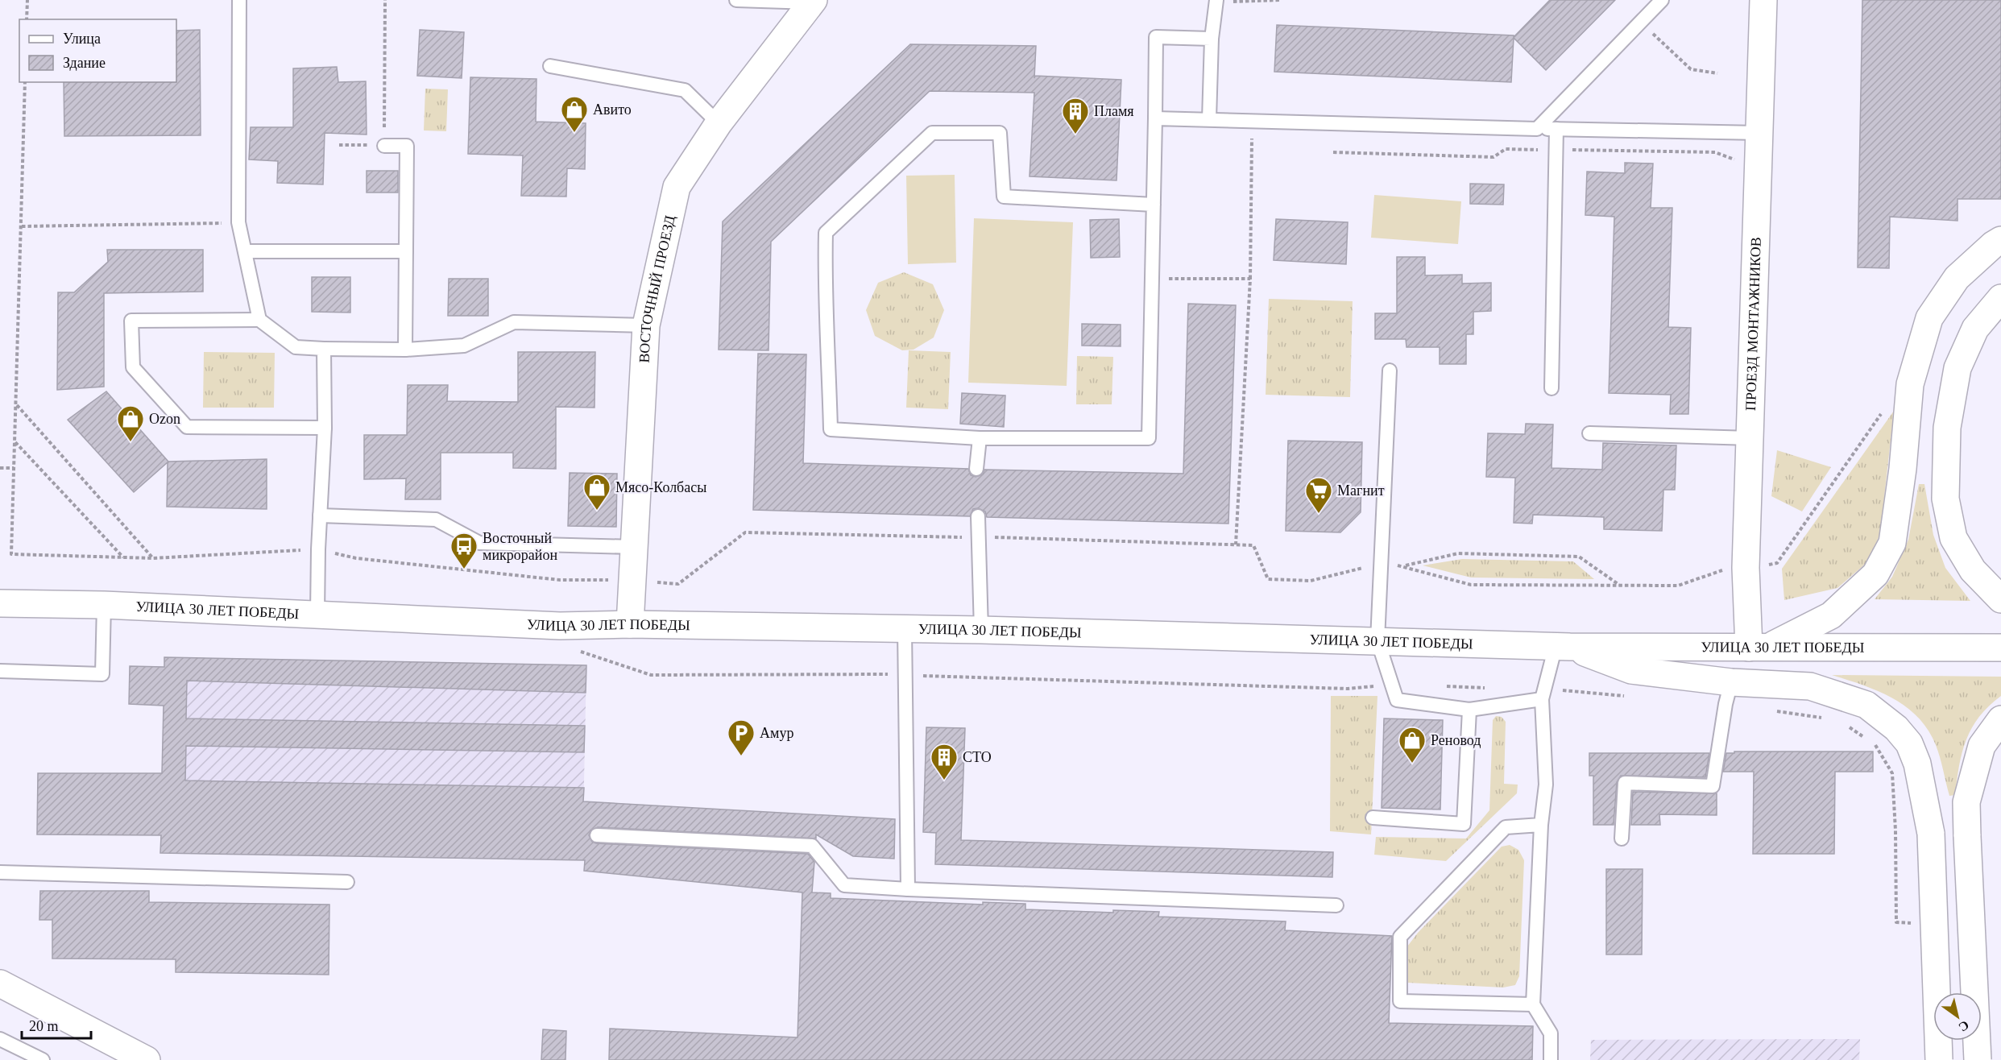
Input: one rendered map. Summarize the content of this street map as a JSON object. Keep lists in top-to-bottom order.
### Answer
{
  "streets": {
    "street": ["ВОСТОЧНЫЙ ПРОЕЗД", "ПРОЕЗД МОНТАЖНИКОВ", "УЛИЦА 30 ЛЕТ ПОБЕДЫ"]
  },
  "crossings": [
    ["ВОСТОЧНЫЙ ПРОЕЗД", "УЛИЦА 30 ЛЕТ ПОБЕДЫ"],
    ["ПРОЕЗД МОНТАЖНИКОВ", "УЛИЦА 30 ЛЕТ ПОБЕДЫ"]
  ],
  "places": {
    "shop": [
      "Авито",
      "Ozon",
      "Мясо-Колбасы",
      "Реновод"
    ],
    "building": ["Пламя", "СТО"],
    "supermarket": ["Магнит"],
    "bus stop": ["Восточный микрорайон"],
    "parking": ["Амур"]
  },
  "legend": ["Улица", "Здание"],
  "scale_bar": "20 m",
  "north": "bottom right"
}
